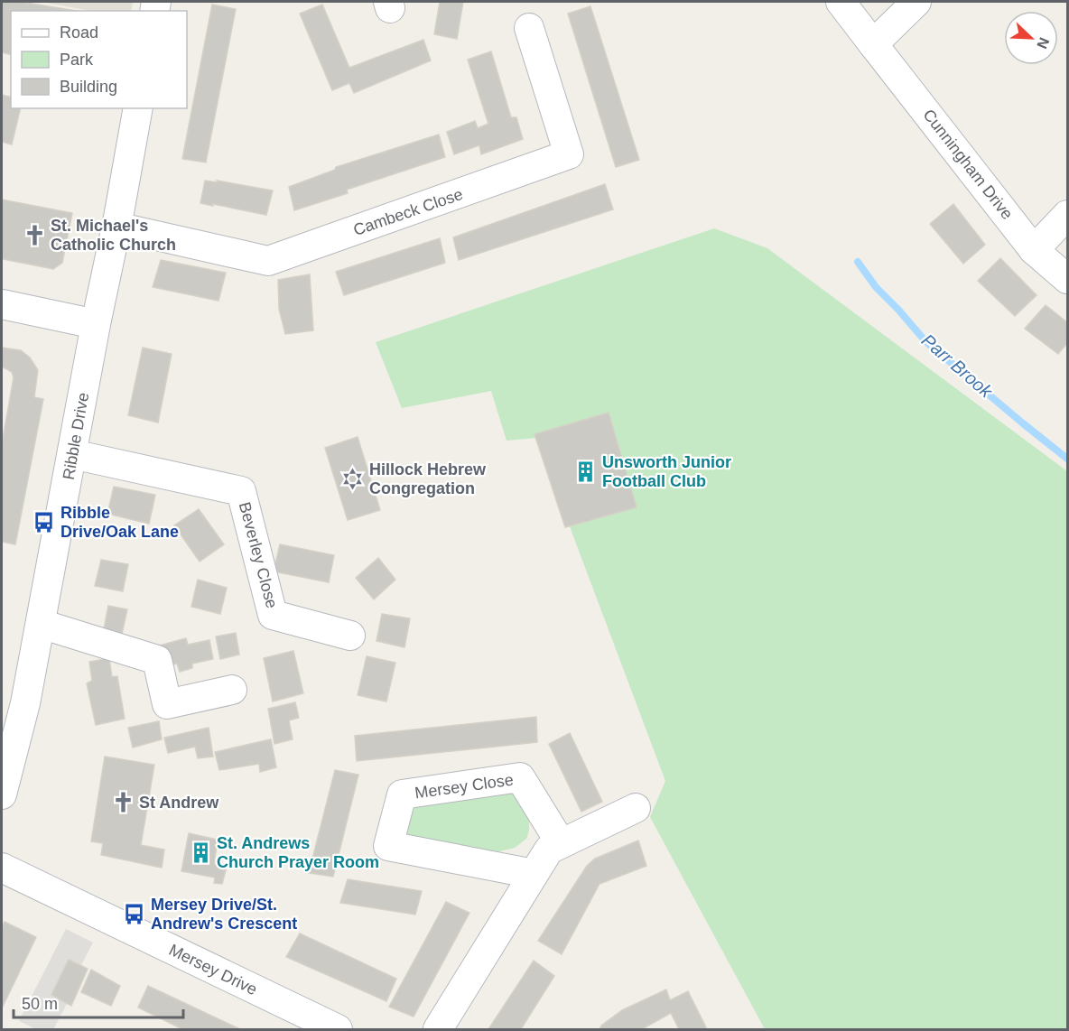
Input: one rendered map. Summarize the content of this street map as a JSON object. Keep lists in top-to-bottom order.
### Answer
{
  "streets": {
    "street": [
      "Cunningham Drive",
      "Cambeck Close",
      "Ribble Drive",
      "Beverley Close",
      "Mersey Close",
      "Mersey Drive"
    ]
  },
  "crossings": [
    ["Cambeck Close", "Ribble Drive"],
    ["Ribble Drive", "Beverley Close"]
  ],
  "water": ["Parr Brook"],
  "places": {
    "church": ["St. Michael's Catholic Church", "St Andrew"],
    "building": ["Unsworth Junior Football Club", "St. Andrews Church Prayer Room"],
    "synagogue": ["Hillock Hebrew Congregation"],
    "bus stop": ["Ribble Drive/Oak Lane", "Mersey Drive/St. Andrew's Crescent"]
  },
  "legend": ["Road", "Park", "Building"],
  "scale_bar": "50 m",
  "north": "bottom right"
}
